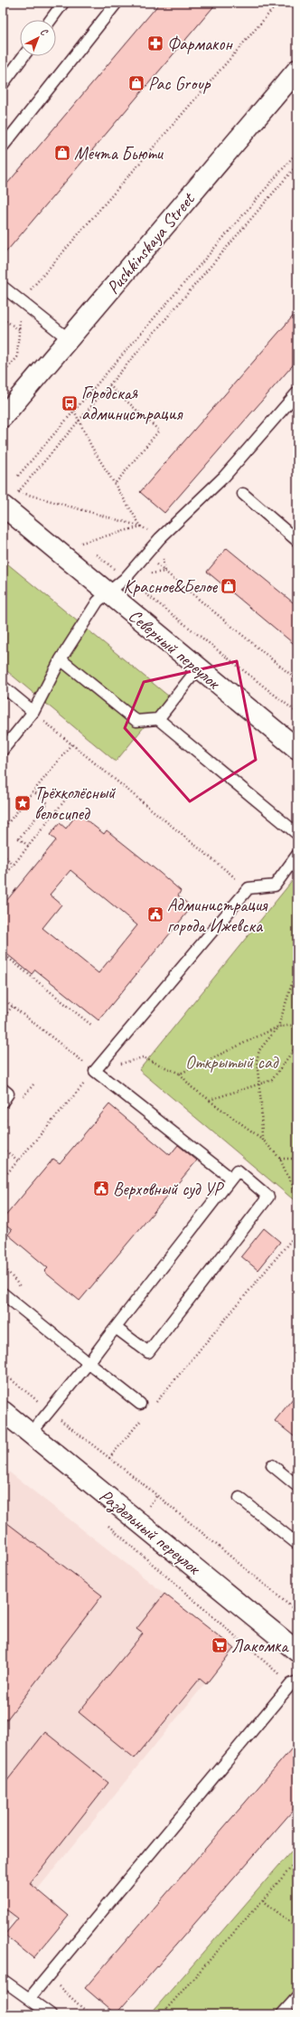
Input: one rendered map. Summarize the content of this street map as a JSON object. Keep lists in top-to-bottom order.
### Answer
{
  "streets": {
    "street": ["Pushkinskaya Street", "Северный переулок", "Раздельный переулок"]
  },
  "parks": ["Открытый сад"],
  "places": {
    "pharmacy": ["Фармакон"],
    "shop": ["Pac Group", "Мечта Бьюти", "Красное&Белое"],
    "bus stop": ["Городская администрация"],
    "place": ["Трёхколёсный велосипед"],
    "public building": ["Администрация города Ижевска", "Верховный суд УР"],
    "supermarket": ["Лакомка"]
  },
  "north": "top right"
}
